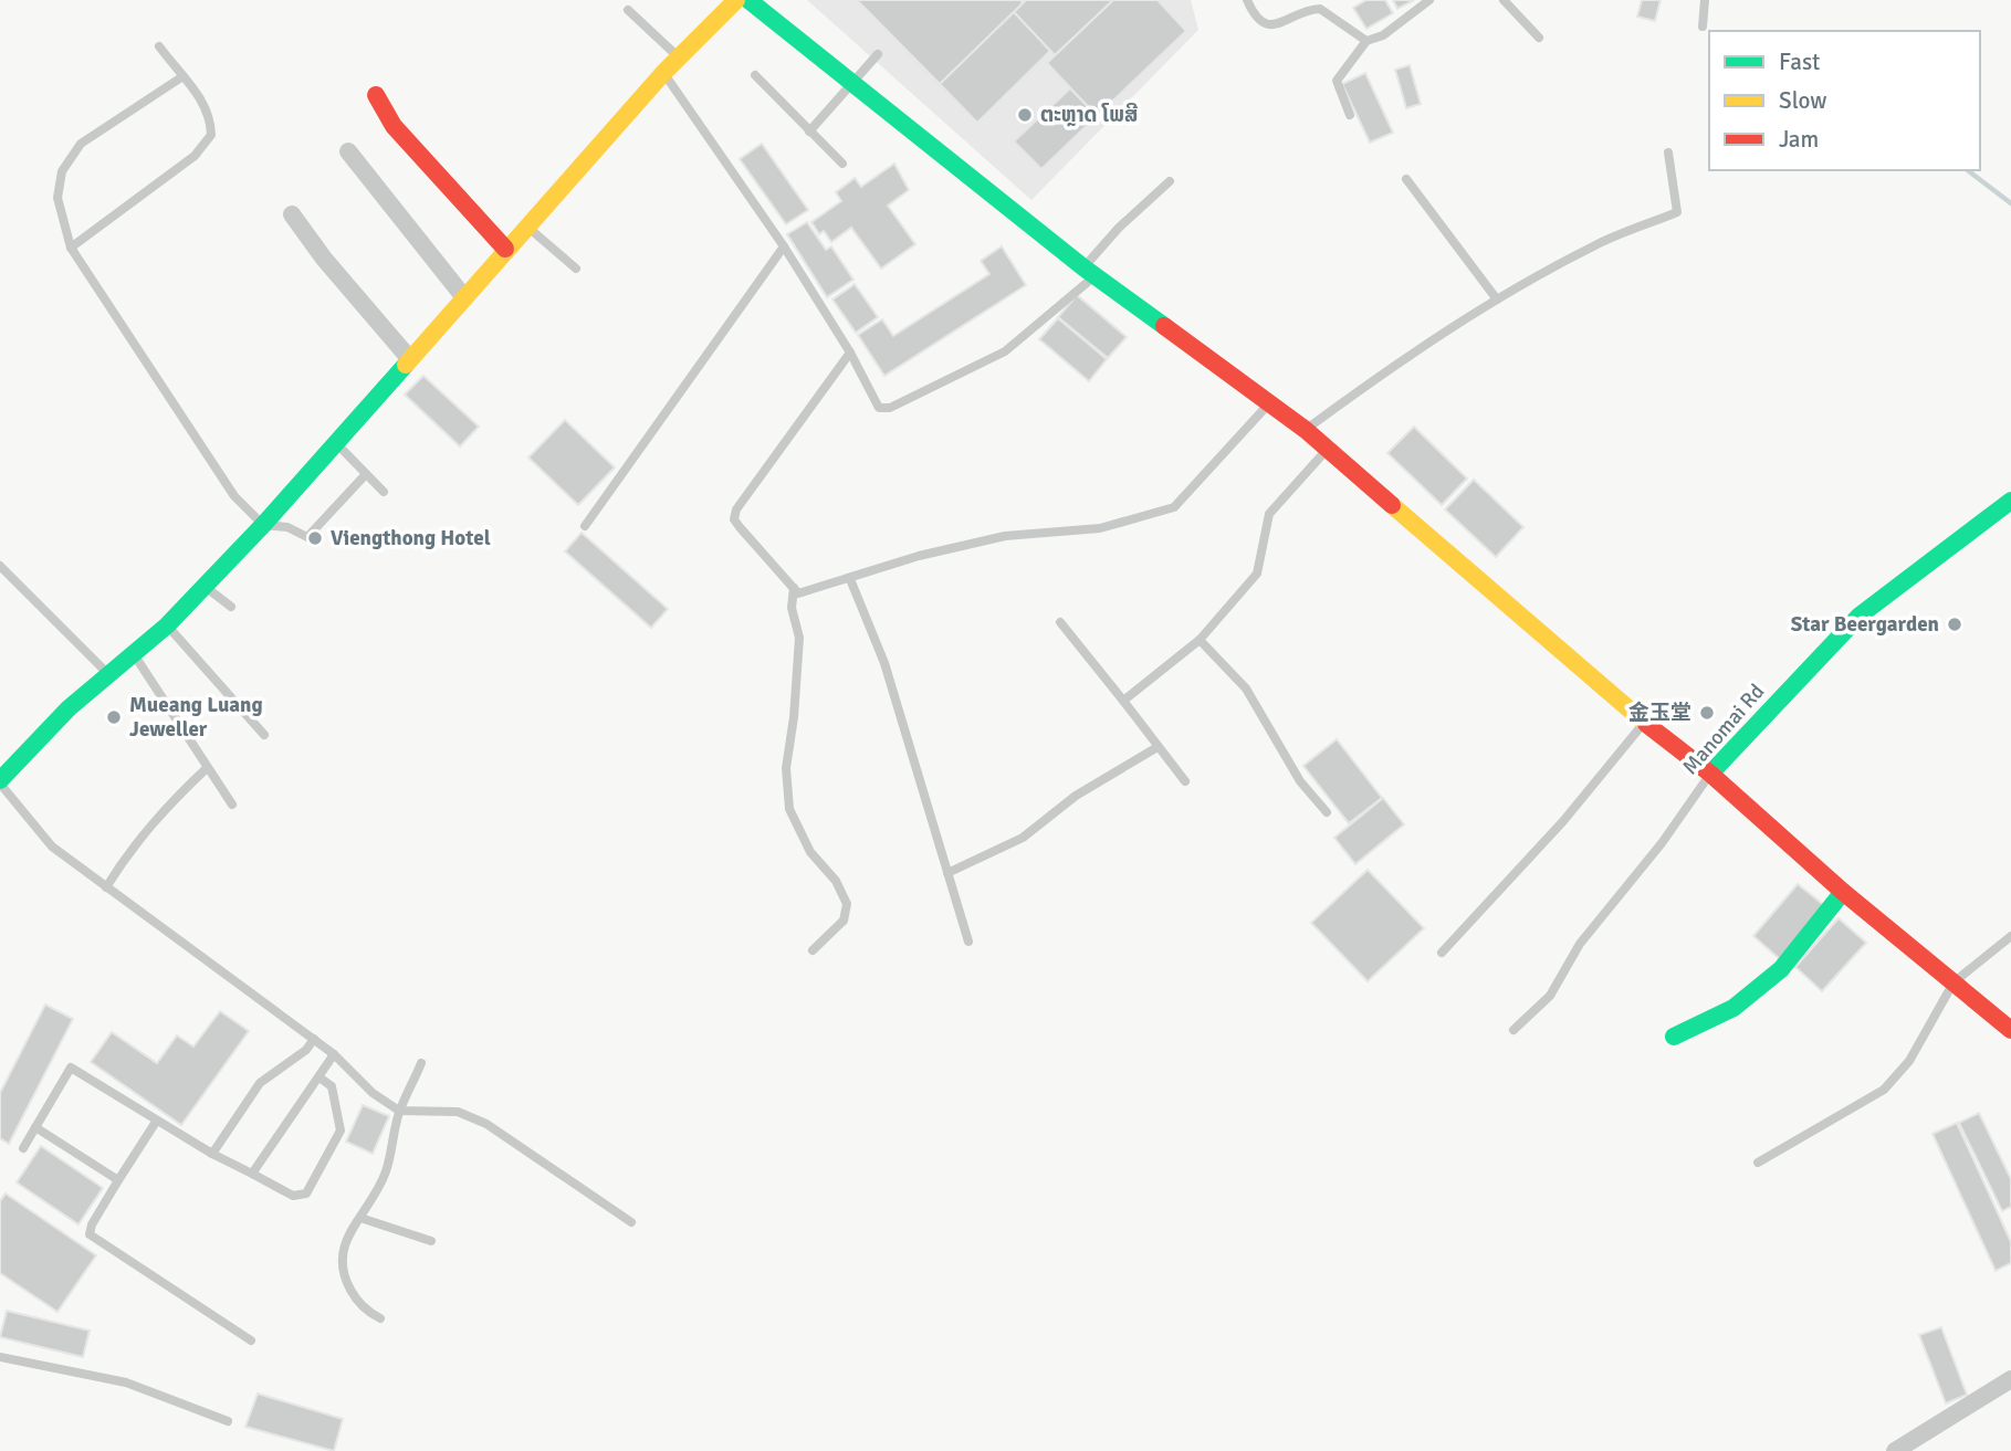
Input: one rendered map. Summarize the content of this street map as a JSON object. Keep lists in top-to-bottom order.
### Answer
{
  "streets": {
    "street": ["Manomai Rd"]
  },
  "places": [
    "ຕະຫຼາດ ໂພສີ",
    "Viengthong Hotel",
    "Star Beergarden",
    "金玉堂",
    "Mueang Luang Jeweller"
  ],
  "legend": ["Fast", "Slow", "Jam"]
}
